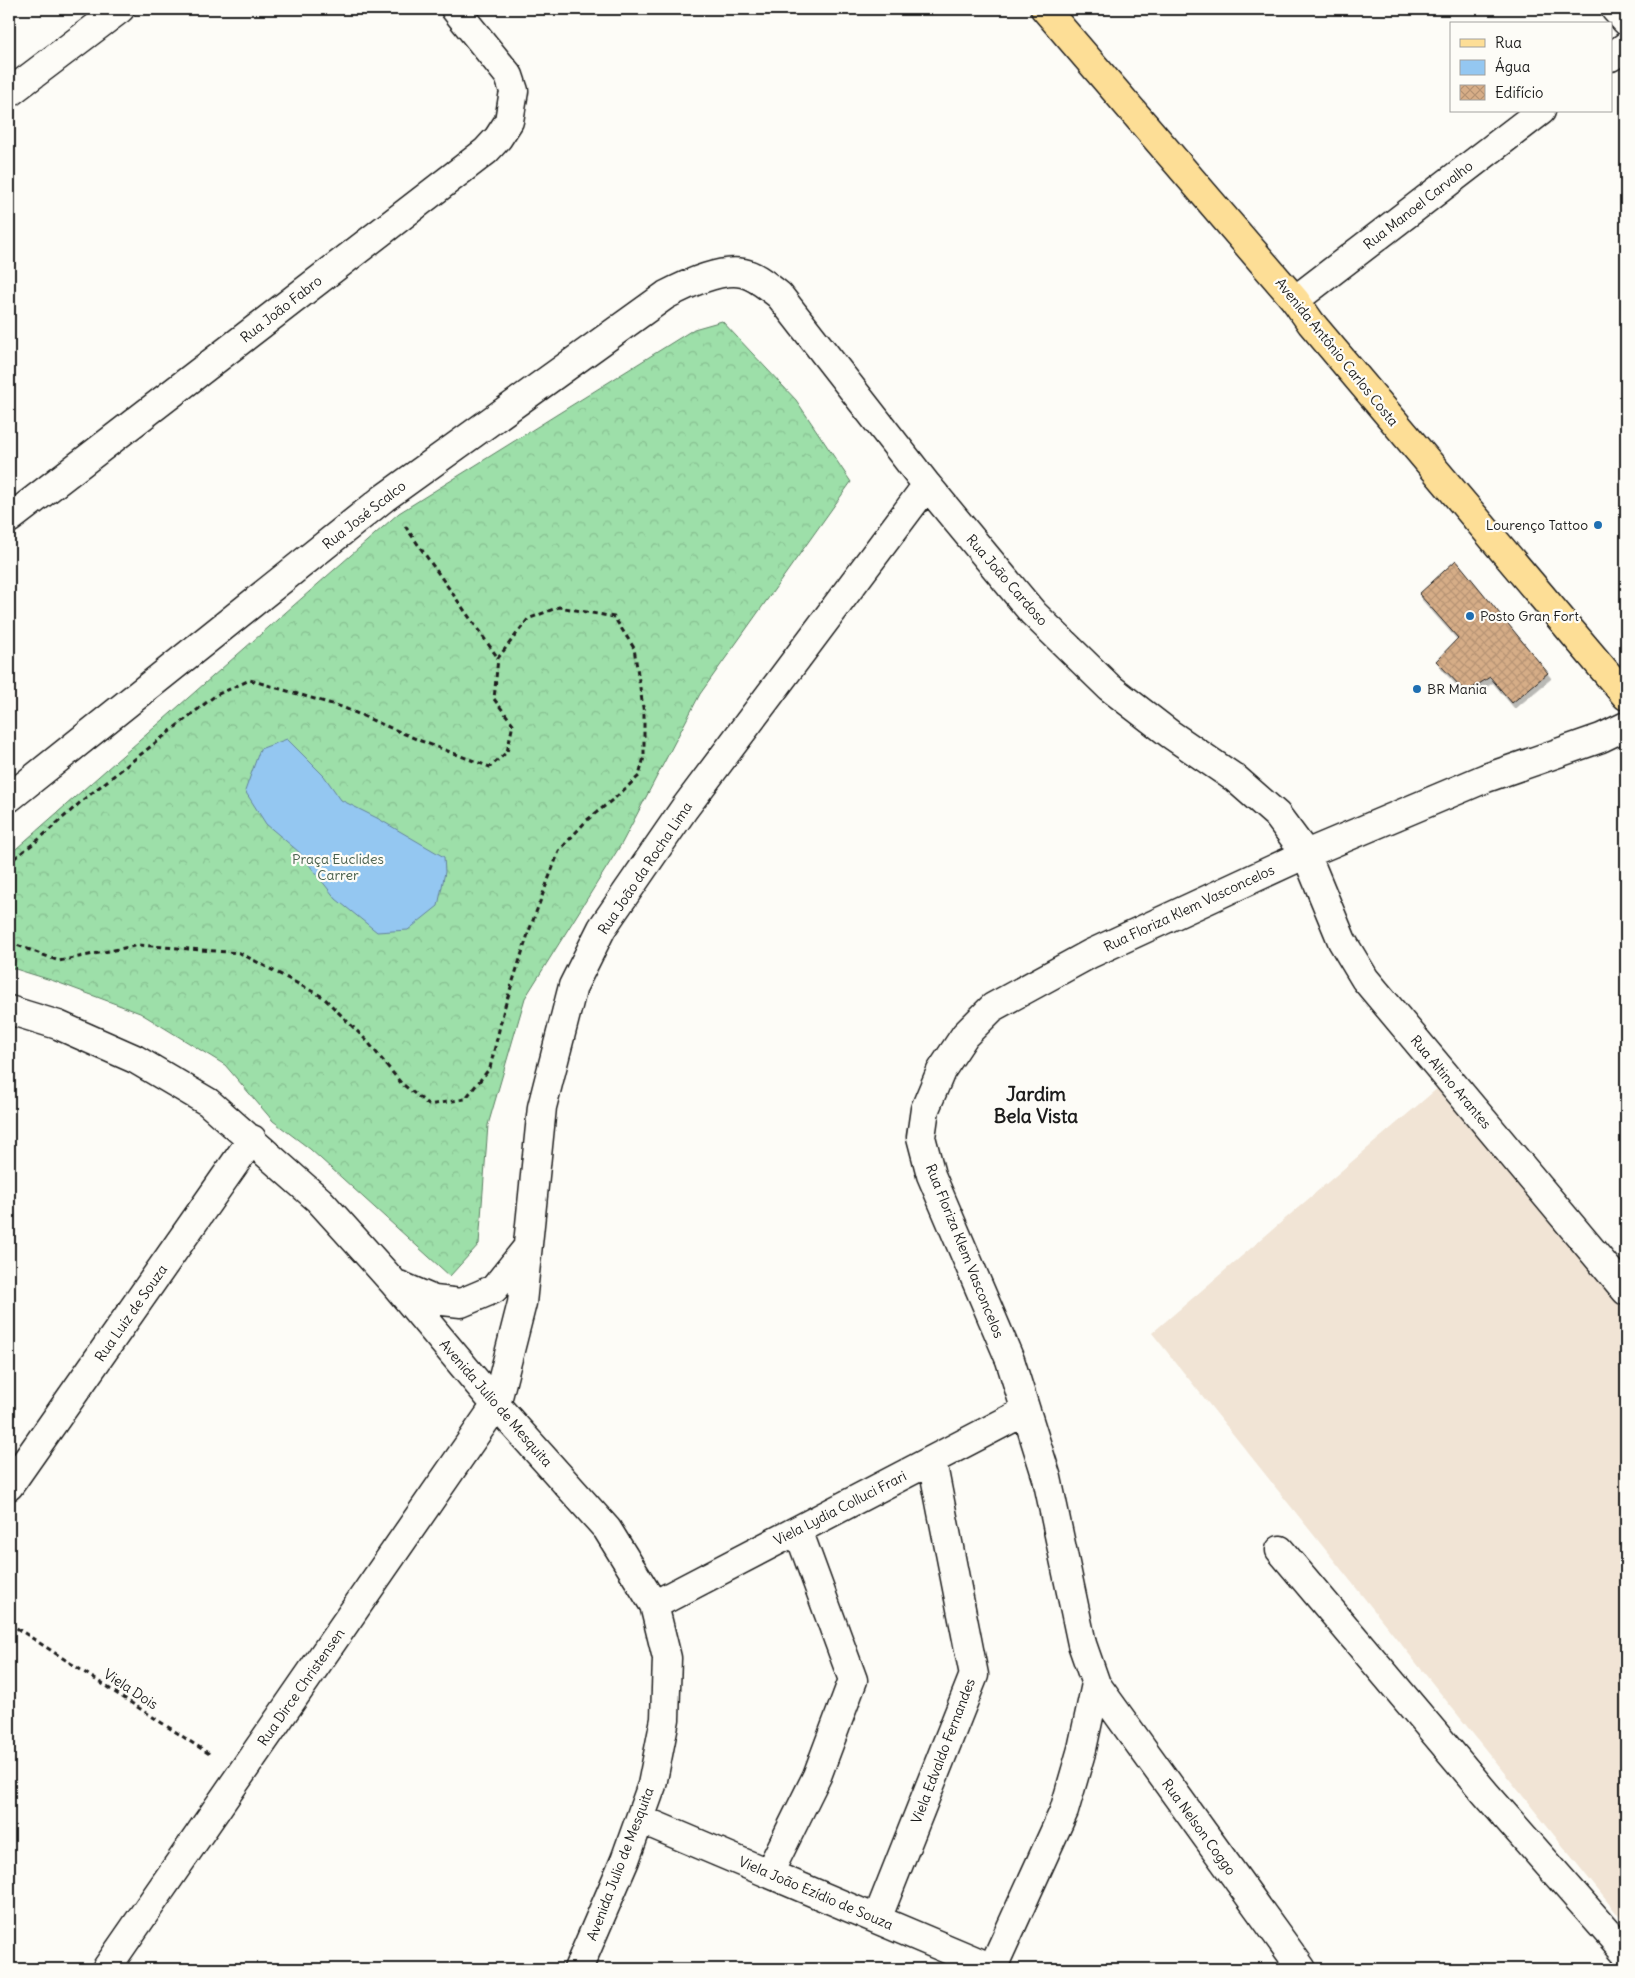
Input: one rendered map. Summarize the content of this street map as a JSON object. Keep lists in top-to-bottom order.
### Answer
{
  "streets": {
    "main road": ["Avenida Antônio Carlos Costa"],
    "street": [
      "Rua Manoel Carvalho",
      "Rua João Fabro",
      "Rua José Scalco",
      "Rua João Cardoso",
      "Rua João da Rocha Lima",
      "Rua Floriza Klem Vasconcelos",
      "Rua Altino Arantes",
      "Rua Luiz de Souza",
      "Avenida Julio de Mesquita",
      "Viela Lydia Colluci Frari",
      "Rua Dirce Christensen",
      "Viela Edvaldo Fernandes",
      "Rua Nelson Coggo",
      "Viela João Ezídio de Souza"
    ],
    "path": ["Viela Dois"]
  },
  "crossings": [
    ["Rua Manoel Carvalho", "Avenida Antônio Carlos Costa"],
    ["Rua José Scalco", "Rua João Cardoso"],
    ["Rua João Cardoso", "Rua João da Rocha Lima"],
    ["Rua João Cardoso", "Rua Floriza Klem Vasconcelos"],
    ["Rua João Cardoso", "Rua Altino Arantes"],
    ["Rua João da Rocha Lima", "Avenida Julio de Mesquita"],
    ["Rua João da Rocha Lima", "Rua Dirce Christensen"],
    ["Rua Floriza Klem Vasconcelos", "Rua Altino Arantes"],
    ["Rua Floriza Klem Vasconcelos", "Viela Lydia Colluci Frari"],
    ["Rua Floriza Klem Vasconcelos", "Rua Nelson Coggo"],
    ["Rua Luiz de Souza", "Avenida Julio de Mesquita"],
    ["Avenida Julio de Mesquita", "Viela Lydia Colluci Frari"],
    ["Avenida Julio de Mesquita", "Rua Dirce Christensen"],
    ["Avenida Julio de Mesquita", "Viela João Ezídio de Souza"],
    ["Viela Lydia Colluci Frari", "Viela Edvaldo Fernandes"],
    ["Rua Dirce Christensen", "Viela Dois"],
    ["Viela Edvaldo Fernandes", "Viela João Ezídio de Souza"]
  ],
  "districts": ["Jardim Bela Vista"],
  "parks": ["Praça Euclides Carrer"],
  "places": ["Lourenço Tattoo", "Posto Gran Fort", "BR Mania"],
  "legend": ["Rua", "Água", "Edifício"]
}
